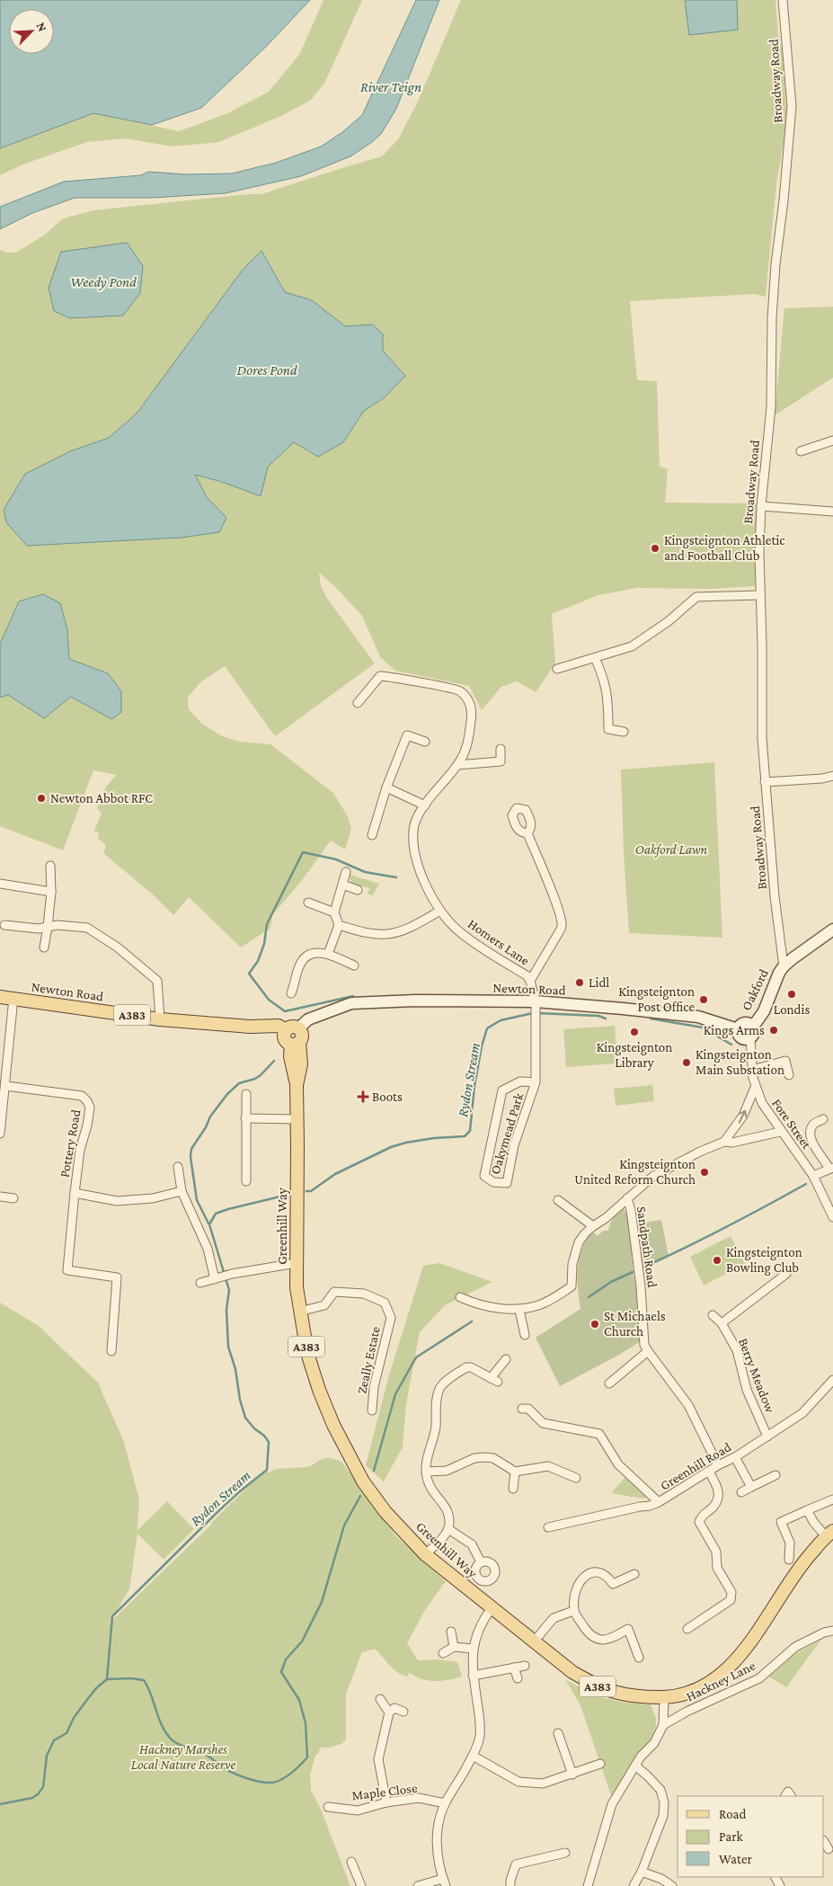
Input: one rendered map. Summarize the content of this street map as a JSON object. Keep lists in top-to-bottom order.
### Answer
{
  "streets": {
    "main road": [
      "Newton Road",
      "Oakford",
      "A383",
      "Greenhill Way"
    ],
    "street": [
      "Broadway Road",
      "Homers Lane",
      "Fore Street",
      "Oakymead Park",
      "Pottery Road",
      "Sandpath Road",
      "Zeally Estate",
      "Berry Meadow",
      "Greenhill Road",
      "Hackney Lane",
      "Maple Close"
    ]
  },
  "crossings": [
    ["Broadway Road", "Oakford"],
    ["Homers Lane", "Newton Road"],
    ["Homers Lane", "Oakymead Park"],
    ["Newton Road", "Oakford"],
    ["Newton Road", "Fore Street"],
    ["Newton Road", "Oakymead Park"],
    ["Newton Road", "Greenhill Way"],
    ["Oakford", "Fore Street"],
    ["Greenhill Way", "Zeally Estate"],
    ["Sandpath Road", "Greenhill Road"],
    ["Berry Meadow", "Greenhill Road"]
  ],
  "water": [
    "River Teign",
    "Weedy Pond",
    "Dores Pond",
    "Rydon Stream"
  ],
  "parks": ["Oakford Lawn", "Hackney Marshes Local Nature Reserve"],
  "places": {
    "other": [
      "Kingsteignton Athletic and Football Club",
      "Newton Abbot RFC",
      "Lidl",
      "Londis",
      "Kingsteignton Post Office",
      "Kings Arms",
      "Kingsteignton Library",
      "Kingsteignton Main Substation",
      "Kingsteignton United Reform Church",
      "Kingsteignton Bowling Club",
      "St Michaels Church"
    ],
    "health": ["Boots"]
  },
  "legend": ["Road", "Park", "Water"],
  "north": "top right"
}
